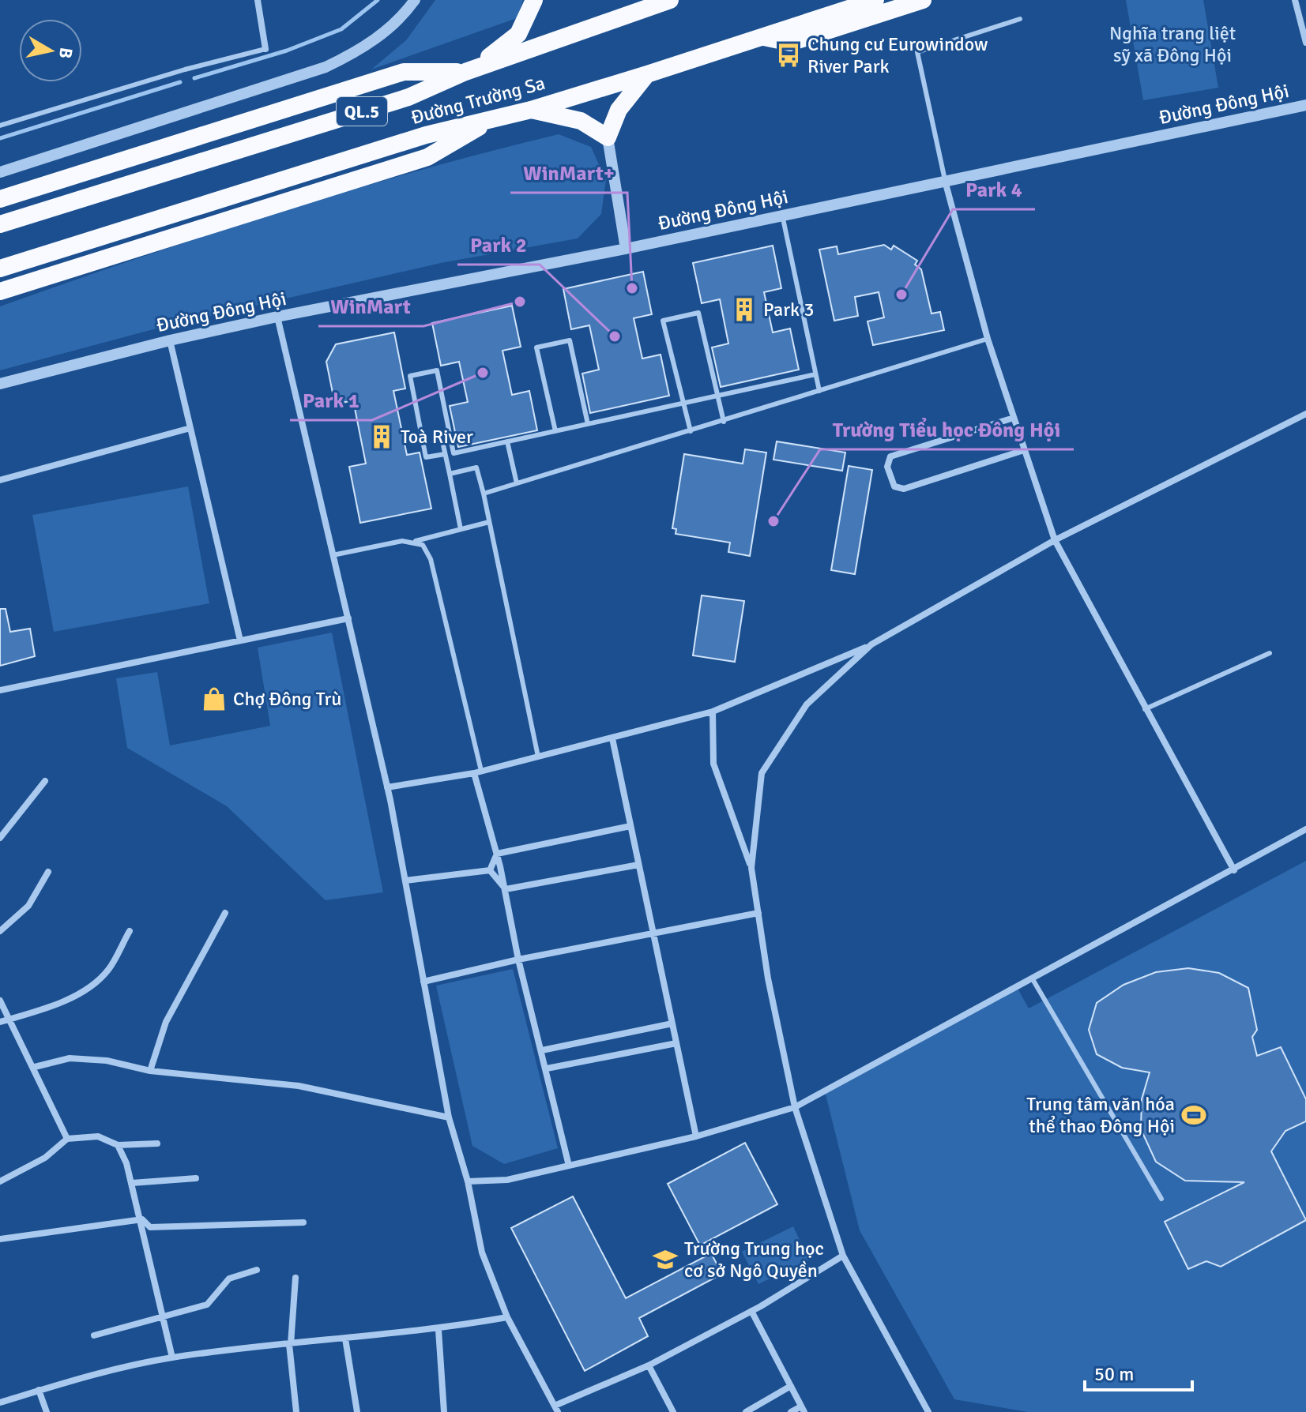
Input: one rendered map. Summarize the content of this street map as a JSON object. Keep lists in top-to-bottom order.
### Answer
{
  "streets": {
    "highway": ["Đường Trường Sa", "QL.5"],
    "street": ["Đường Đông Hội"]
  },
  "parks": ["Nghĩa trang liệt sỹ xã Đông Hội"],
  "places": {
    "bus stop": ["Chung cư Eurowindow River Park"],
    "other": [
      "WinMart+",
      "Park 4",
      "WinMart",
      "Park 2",
      "Park 1",
      "Trường Tiểu học Đông Hội"
    ],
    "building": ["Park 3", "Toà River"],
    "shop": ["Chợ Đông Trù"],
    "sports": ["Trung tâm văn hóa thể thao Đông Hội"],
    "school or university": ["Trường Trung học cơ sở Ngô Quyền"]
  },
  "scale_bar": "50 m",
  "north": "right"
}
